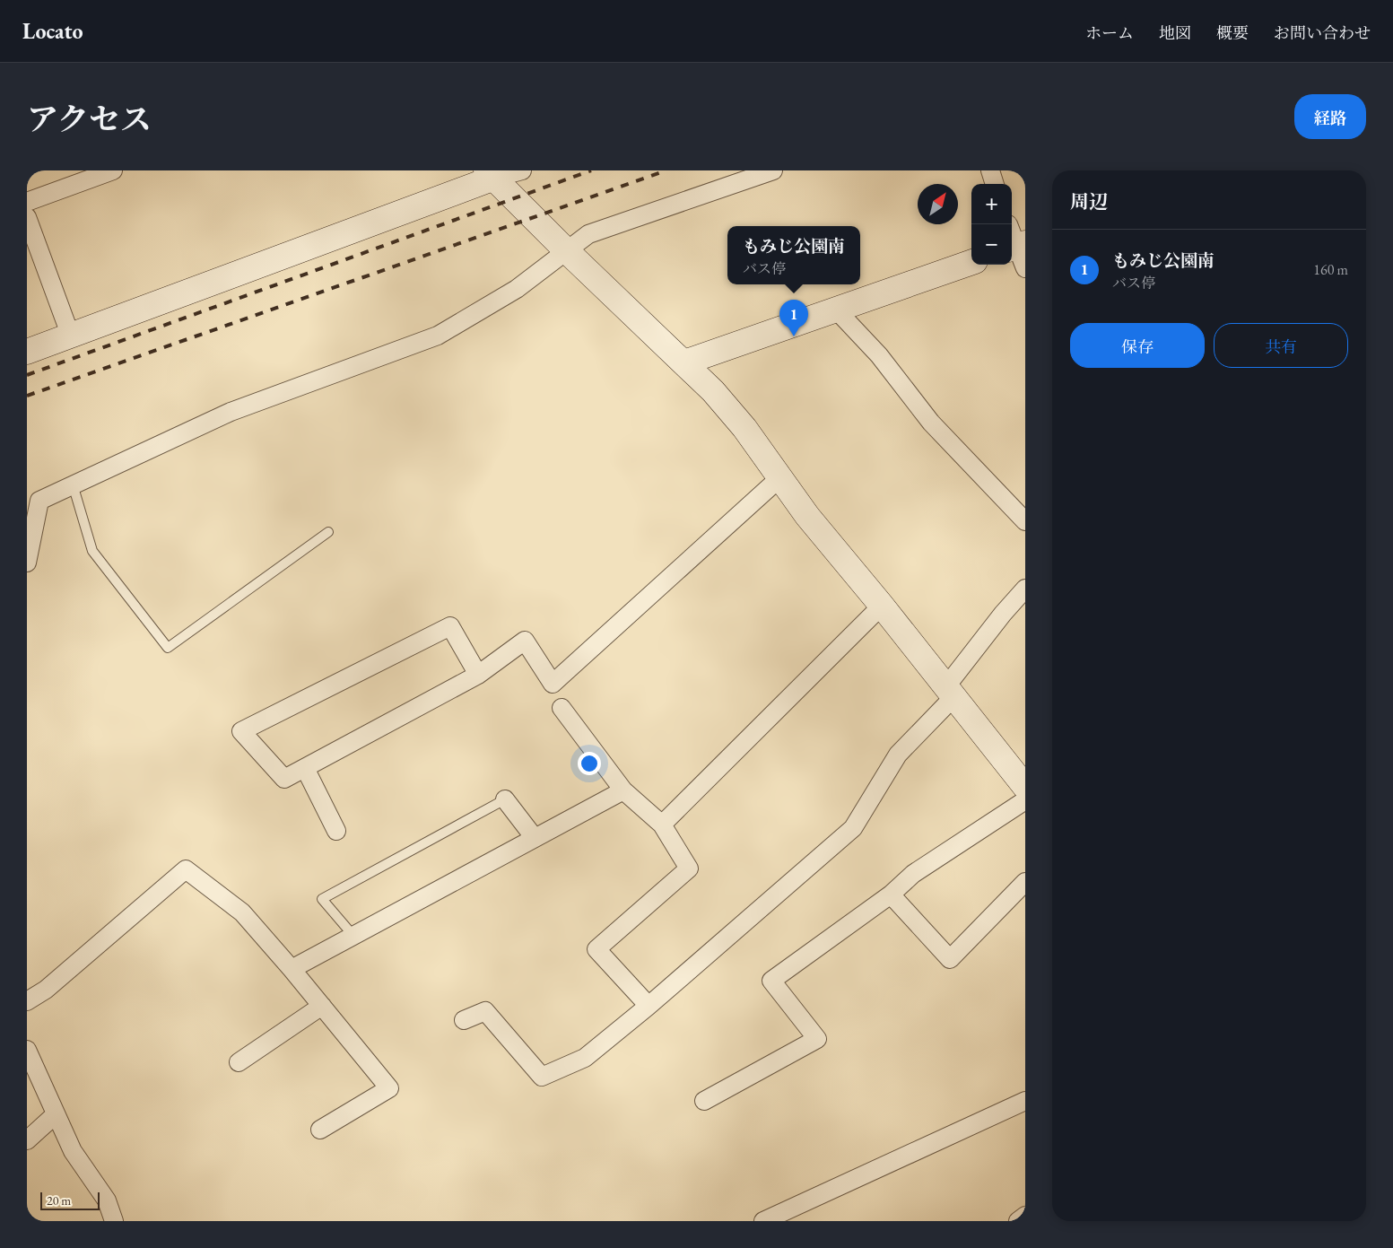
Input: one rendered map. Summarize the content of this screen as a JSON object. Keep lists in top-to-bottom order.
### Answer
{
  "scale_bar": "20 m",
  "north": "top right",
  "page": {
    "header": "Locato",
    "nav": [
      "ホーム",
      "地図",
      "概要",
      "お問い合わせ"
    ],
    "title": "アクセス",
    "buttons": [
      "経路",
      ["保存", "共有"]
    ],
    "heading": "周辺",
    "map_buttons": ["+", "−"],
    "popup": ["もみじ公園南", "バス停"],
    "list": [
      {
        "mark": "1",
        "name": "もみじ公園南",
        "note": "バス停",
        "value": "160 m"
      }
    ],
    "pins": "1",
    "scale": "20 m"
  }
}
